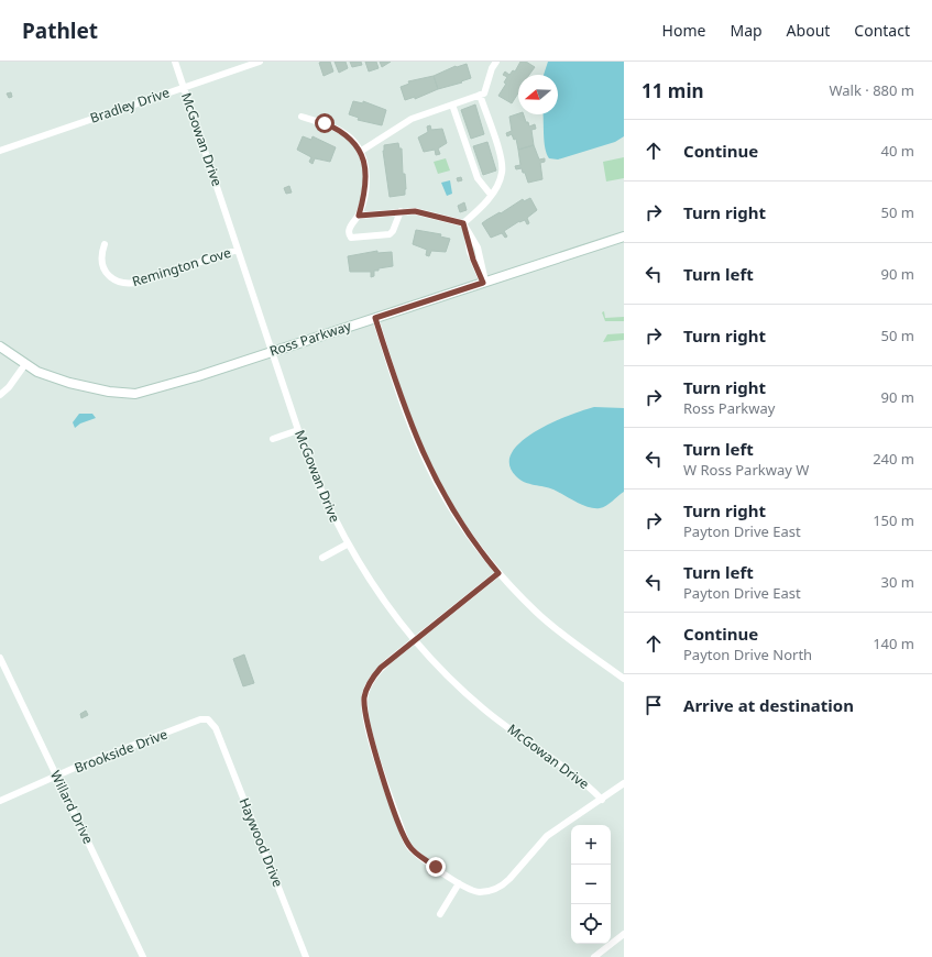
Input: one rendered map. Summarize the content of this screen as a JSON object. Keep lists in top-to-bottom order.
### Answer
{
  "streets": {
    "street": [
      "Bradley Drive",
      "McGowan Drive",
      "Remington Cove",
      "Ross Parkway",
      "Brookside Drive",
      "Willard Drive",
      "Haywood Drive"
    ]
  },
  "crossings": [
    ["Bradley Drive", "McGowan Drive"],
    ["McGowan Drive", "Remington Cove"],
    ["McGowan Drive", "Ross Parkway"],
    ["Brookside Drive", "Willard Drive"],
    ["Brookside Drive", "Haywood Drive"]
  ],
  "north": "left",
  "page": {
    "header": "Pathlet",
    "nav": [
      "Home",
      "Map",
      "About",
      "Contact"
    ],
    "heading": ["11 min", "Walk · 880 m"],
    "list": [
      ["Continue", "40 m"],
      ["Turn right", "50 m"],
      ["Turn left", "90 m"],
      ["Turn right", "50 m"],
      ["Turn right", "Ross Parkway", "90 m"],
      ["Turn left", "W Ross Parkway W", "240 m"],
      ["Turn right", "Payton Drive East", "150 m"],
      ["Turn left", "Payton Drive East", "30 m"],
      ["Continue", "Payton Drive North", "140 m"],
      "Arrive at destination"
    ],
    "map_buttons": ["+", "−"]
  }
}
